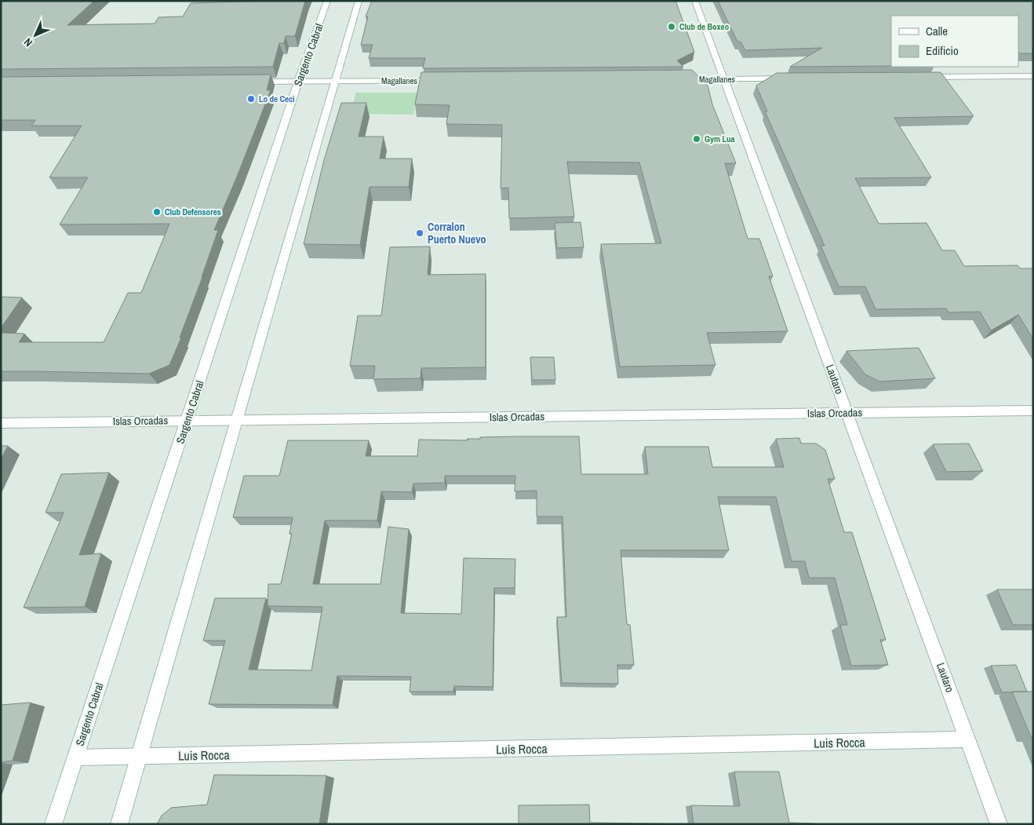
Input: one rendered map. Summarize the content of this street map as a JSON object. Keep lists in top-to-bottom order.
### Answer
{
  "streets": {
    "street": [
      "Sargento Cabral",
      "Magallanes",
      "Lautaro",
      "Islas Orcadas",
      "Luis Rocca"
    ]
  },
  "crossings": [
    ["Sargento Cabral", "Magallanes"],
    ["Sargento Cabral", "Islas Orcadas"],
    ["Sargento Cabral", "Luis Rocca"],
    ["Magallanes", "Lautaro"],
    ["Lautaro", "Islas Orcadas"],
    ["Lautaro", "Luis Rocca"]
  ],
  "places": [
    "Club de Boxeo",
    "Lo de Ceci",
    "Gym Lua",
    "Club Defensores",
    "Corralon Puerto Nuevo"
  ],
  "legend": ["Calle", "Edificio"],
  "north": "bottom left"
}
